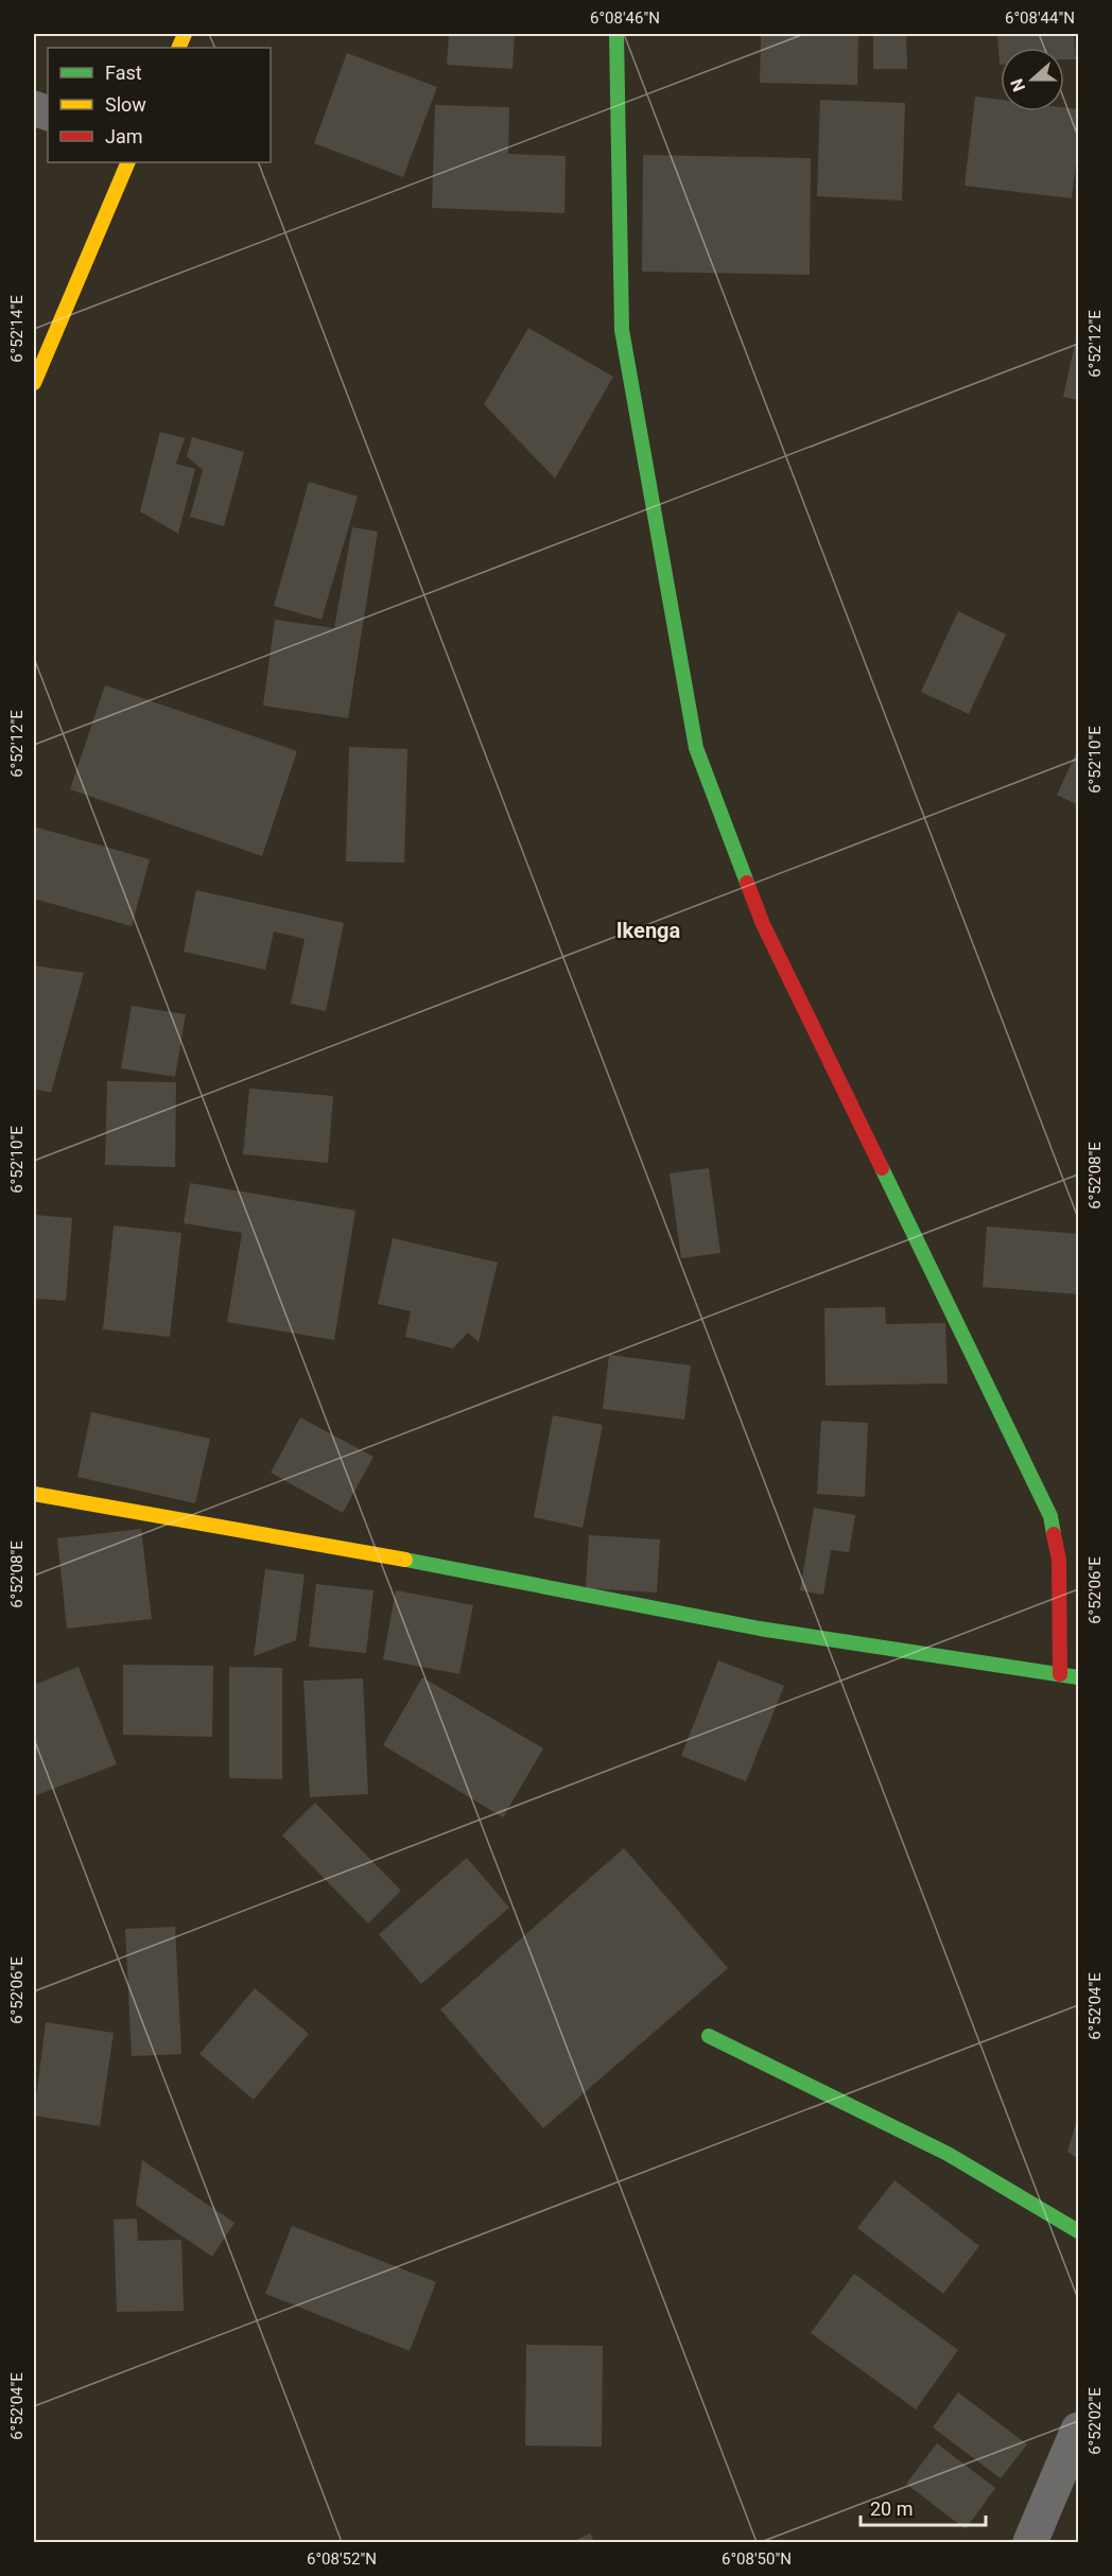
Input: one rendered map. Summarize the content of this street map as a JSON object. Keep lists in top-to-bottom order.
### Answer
{
  "districts": ["Ikenga"],
  "legend": ["Fast", "Slow", "Jam"],
  "scale_bar": "20 m",
  "north": "left",
  "coordinates": [
    "6°08'46\"N",
    "6°08'44\"N",
    "6°52'14\"E",
    "6°52'12\"E",
    "6°52'10\"E",
    "6°52'08\"E",
    "6°52'06\"E",
    "6°52'04\"E",
    "6°52'02\"E",
    "6°08'52\"N",
    "6°08'50\"N"
  ]
}
